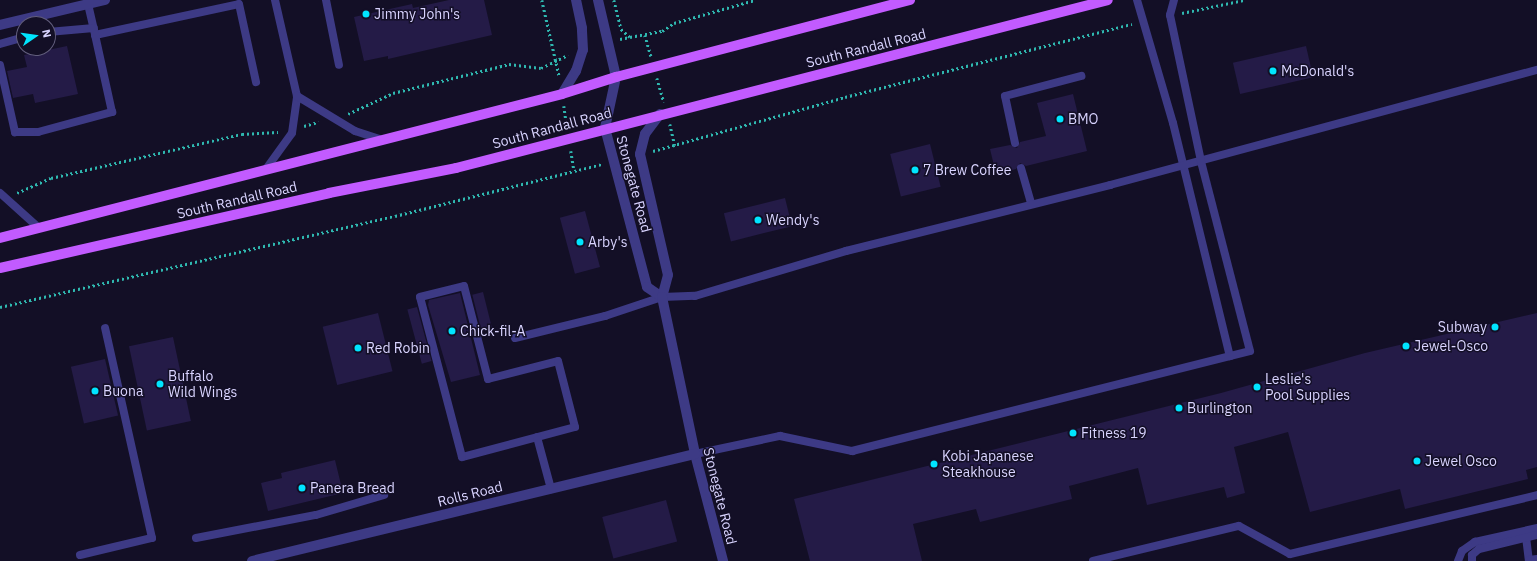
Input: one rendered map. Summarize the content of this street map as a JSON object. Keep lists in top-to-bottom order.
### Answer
{
  "streets": {
    "main road": ["South Randall Road"],
    "street": ["Stonegate Road", "Rolls Road"]
  },
  "crossings": [
    ["South Randall Road", "Stonegate Road"],
    ["Stonegate Road", "Rolls Road"]
  ],
  "places": [
    "Jimmy John's",
    "McDonald's",
    "BMO",
    "7 Brew Coffee",
    "Wendy's",
    "Arby's",
    "Subway",
    "Chick-fil-A",
    "Jewel-Osco",
    "Red Robin",
    "Buffalo Wild Wings",
    "Leslie's Pool Supplies",
    "Buona",
    "Burlington",
    "Fitness 19",
    "Jewel Osco",
    "Kobi Japanese Steakhouse",
    "Panera Bread"
  ],
  "north": "right"
}
